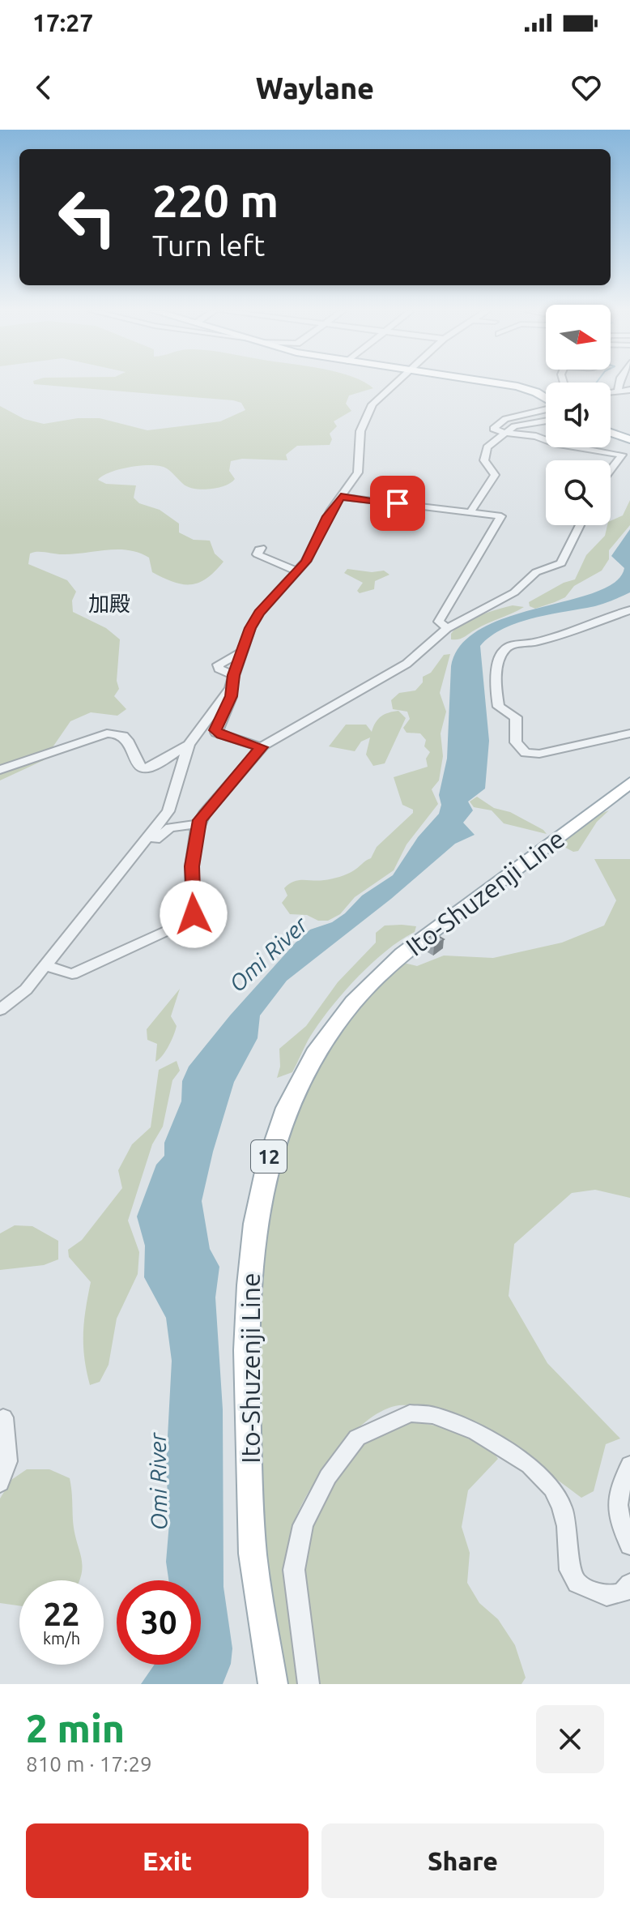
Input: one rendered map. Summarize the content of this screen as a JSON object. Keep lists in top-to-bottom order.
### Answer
{
  "streets": {
    "main road": ["Ito-Shuzenji Line", "12"]
  },
  "districts": ["加殿"],
  "water": ["Omi River"],
  "north": "right",
  "page": {
    "status": "17:27",
    "header": "Waylane",
    "turn": ["220 m", "Turn left"],
    "speed": "22 km/h",
    "limit": "30",
    "heading": ["2 min", "810 m · 17:29"],
    "buttons": ["Exit", "Share"]
  }
}
